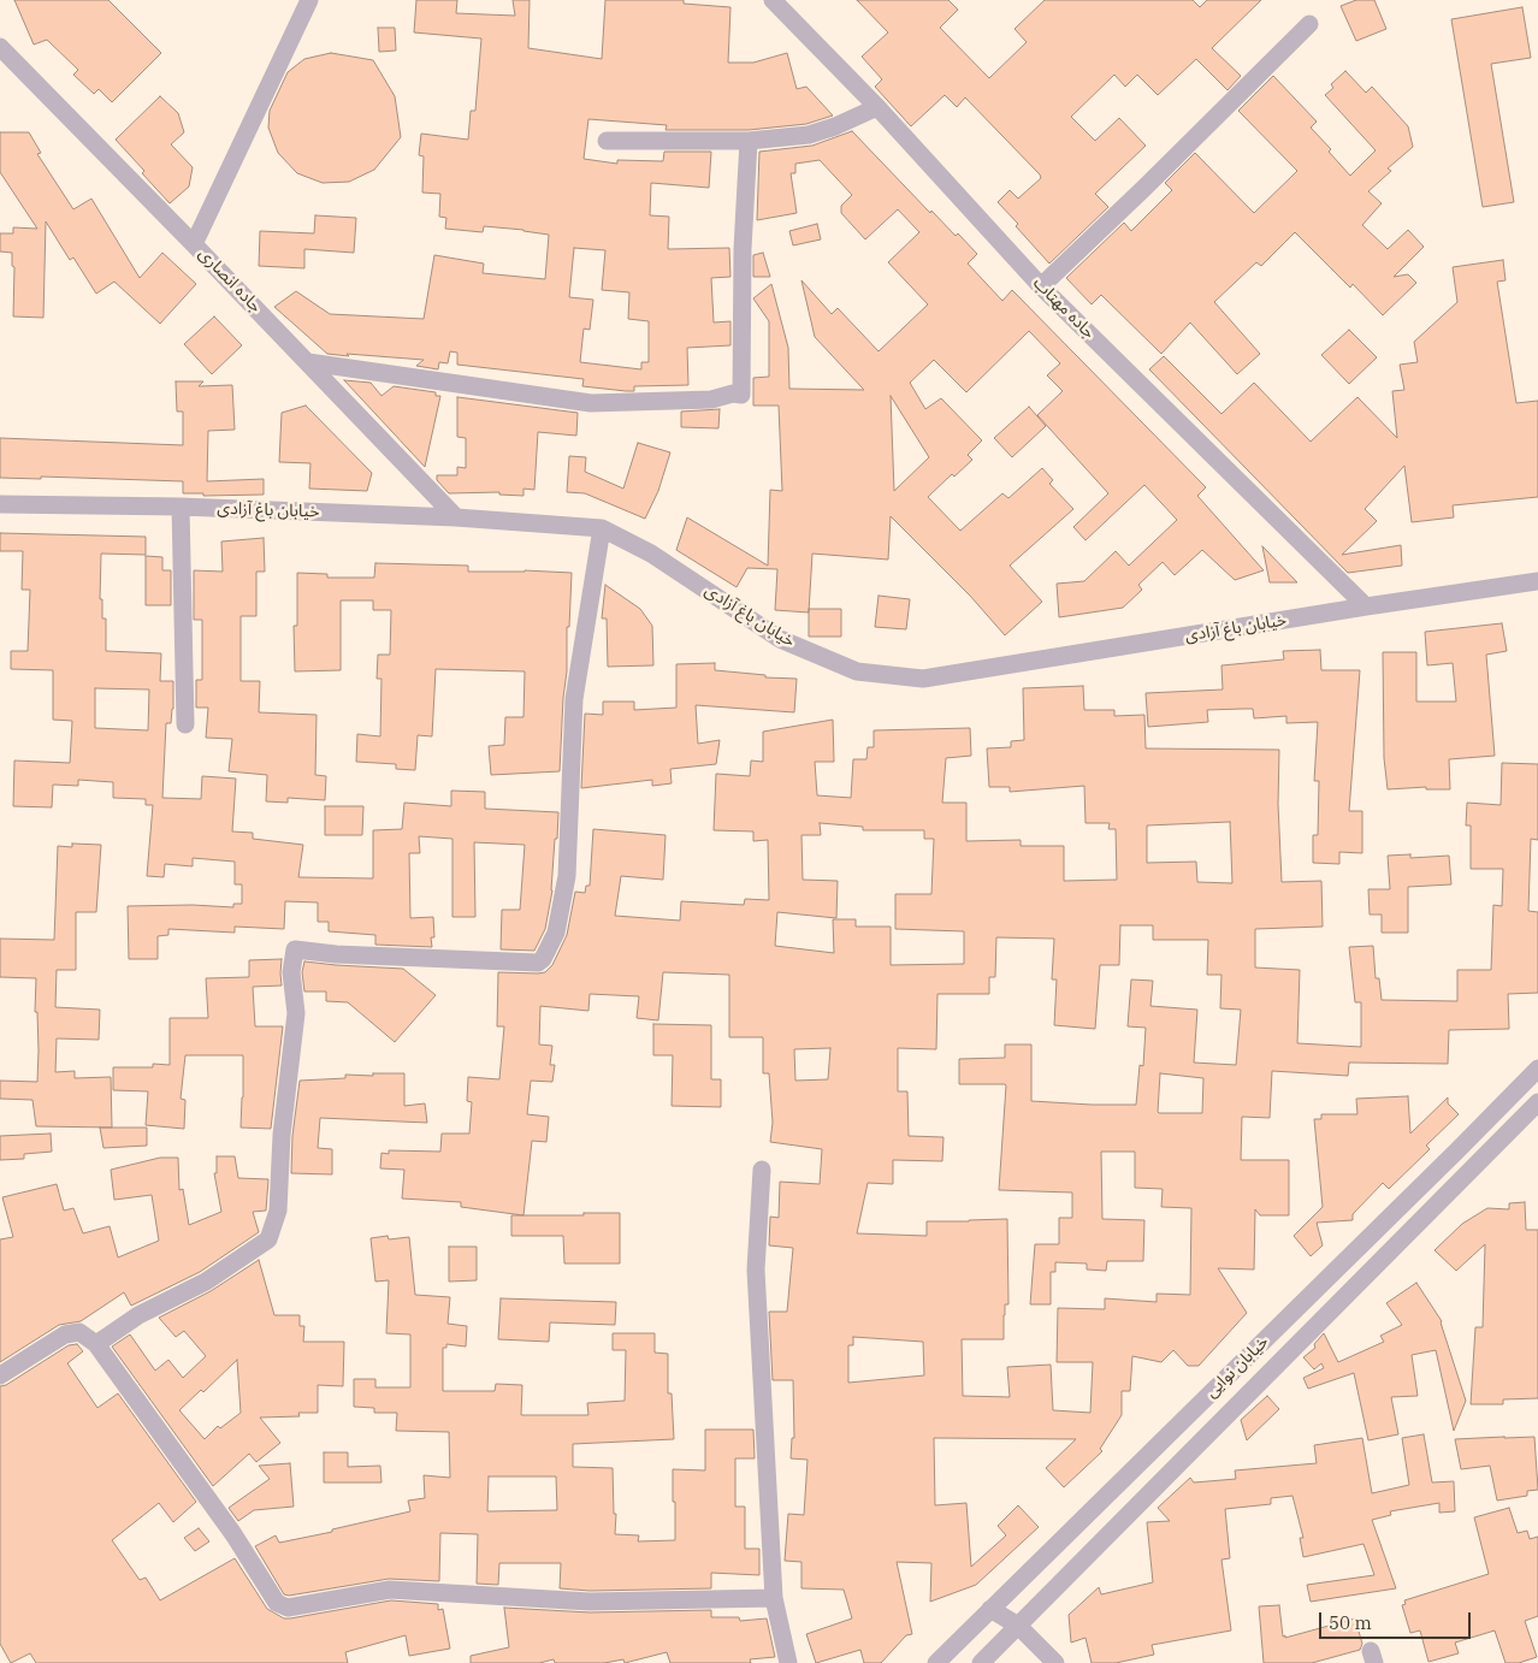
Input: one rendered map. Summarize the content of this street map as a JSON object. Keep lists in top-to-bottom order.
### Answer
{
  "streets": {
    "street": [
      "جاده انصاری",
      "جاده مهتاب",
      "خیابان باغ آزادی",
      "خیابان نوایی"
    ]
  },
  "crossings": [
    ["جاده انصاری", "خیابان باغ آزادی"],
    ["جاده مهتاب", "خیابان باغ آزادی"]
  ],
  "scale_bar": "50 m"
}
